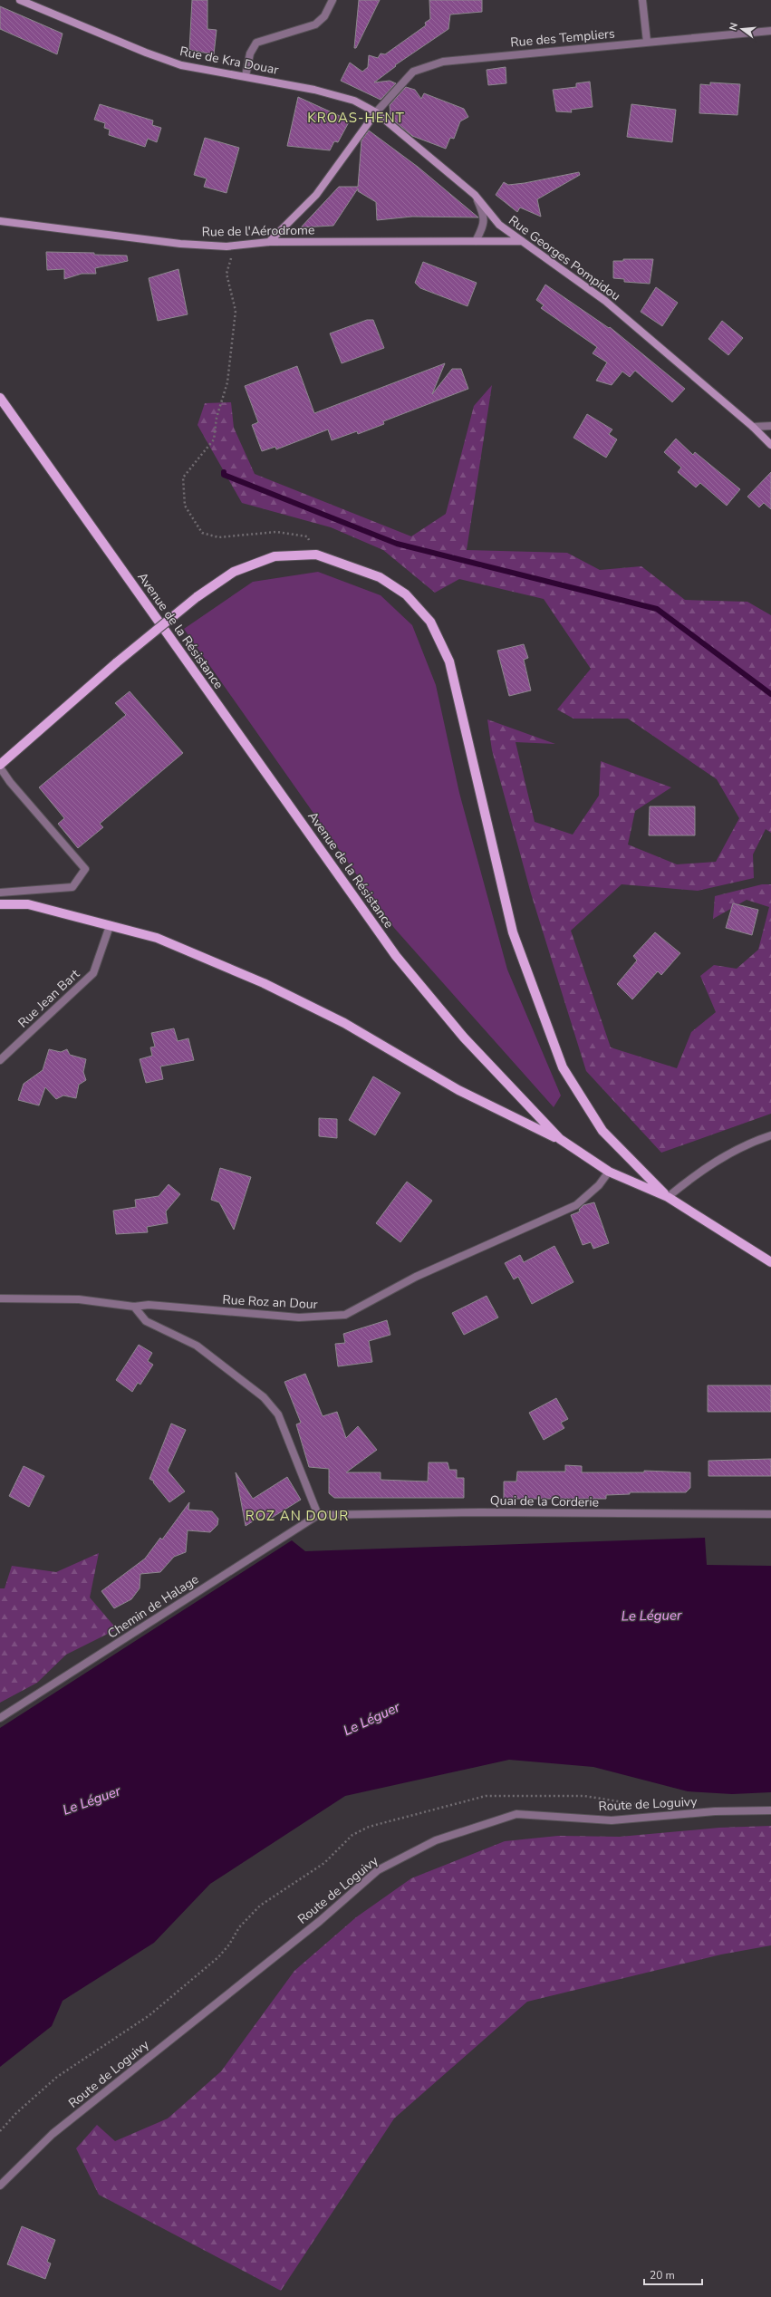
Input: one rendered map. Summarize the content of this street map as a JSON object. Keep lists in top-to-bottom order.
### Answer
{
  "streets": {
    "main road": [
      "Rue de Kra Douar",
      "Rue de l'Aérodrome",
      "Rue Georges Pompidou",
      "Avenue de la Résistance"
    ],
    "street": [
      "Rue des Templiers",
      "Rue Jean Bart",
      "Rue Roz an Dour",
      "Quai de la Corderie",
      "Chemin de Halage",
      "Route de Loguivy"
    ]
  },
  "crossings": [
    ["Rue des Templiers", "Rue de Kra Douar"],
    ["Rue des Templiers", "Rue Georges Pompidou"],
    ["Rue de Kra Douar", "Rue Georges Pompidou"],
    ["Rue de l'Aérodrome", "Rue Georges Pompidou"],
    ["Avenue de la Résistance", "Rue Roz an Dour"],
    ["Quai de la Corderie", "Chemin de Halage"]
  ],
  "districts": ["KROAS-HENT", "ROZ AN DOUR"],
  "water": ["Le Léguer"],
  "scale_bar": "20 m",
  "north": "left"
}
